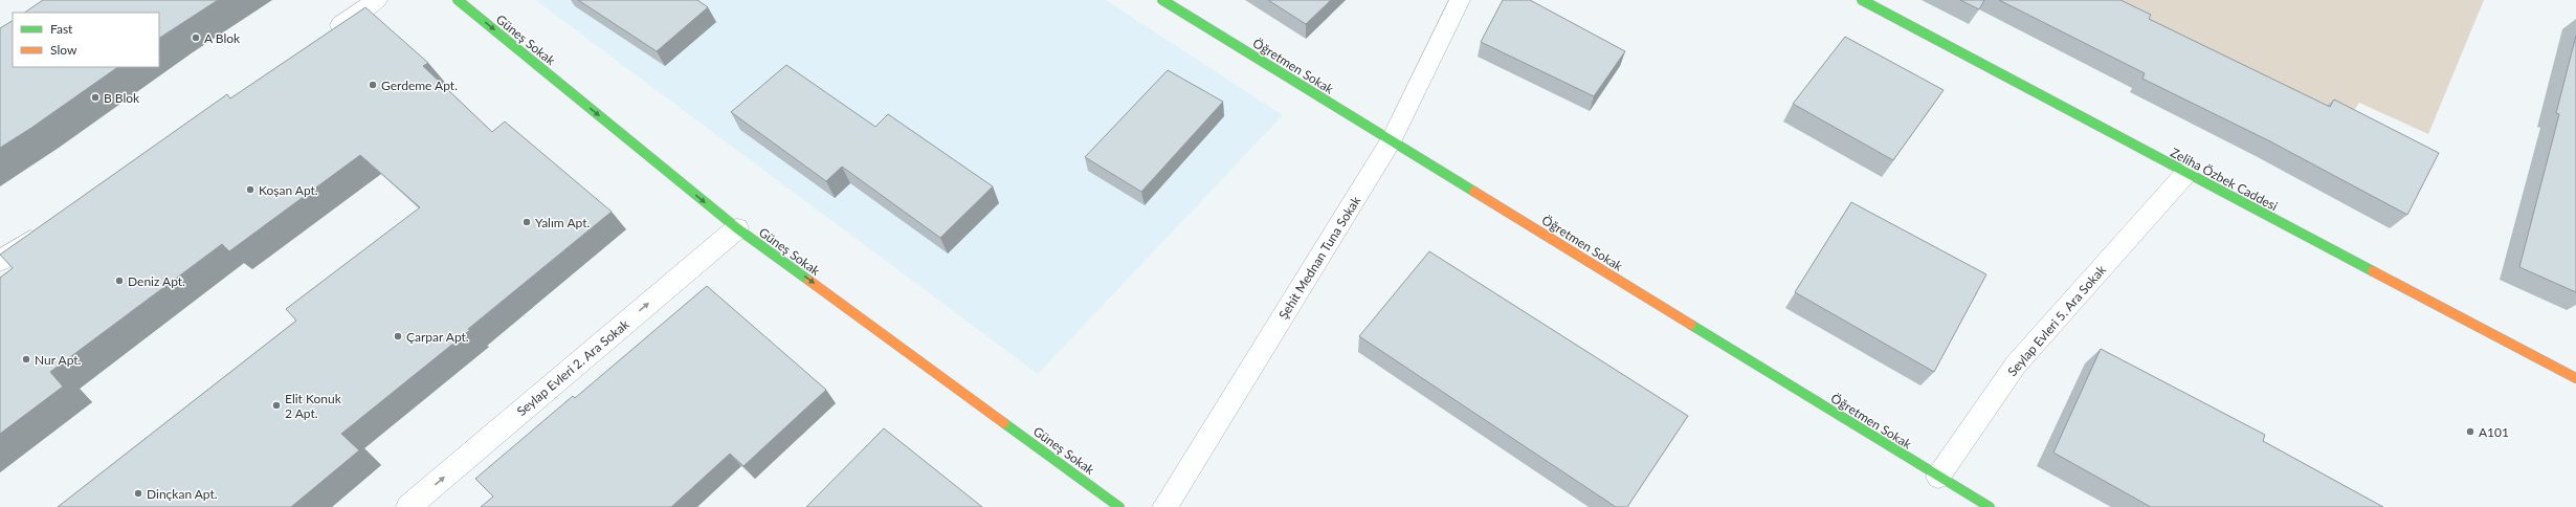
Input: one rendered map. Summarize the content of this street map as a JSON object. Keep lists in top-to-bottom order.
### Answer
{
  "streets": {
    "street": [
      "Güneş Sokak",
      "Öğretmen Sokak",
      "Zeliha Özbek Caddesi",
      "Şehit Mednan Tuna Sokak",
      "Seylap Evleri 5. Ara Sokak",
      "Seylap Evleri 2. Ara Sokak"
    ]
  },
  "crossings": [
    ["Güneş Sokak", "Seylap Evleri 2. Ara Sokak"],
    ["Öğretmen Sokak", "Şehit Mednan Tuna Sokak"],
    ["Öğretmen Sokak", "Seylap Evleri 5. Ara Sokak"],
    ["Zeliha Özbek Caddesi", "Seylap Evleri 5. Ara Sokak"]
  ],
  "one_way": ["Güneş Sokak", "Seylap Evleri 2. Ara Sokak"],
  "places": [
    "A Blok",
    "Gerdeme Apt.",
    "B Blok",
    "Koşan Apt.",
    "Yalım Apt.",
    "Deniz Apt.",
    "Çarpar Apt.",
    "Nur Apt.",
    "Elit Konuk 2 Apt.",
    "A101",
    "Dinçkan Apt."
  ],
  "legend": ["Fast", "Slow"]
}
